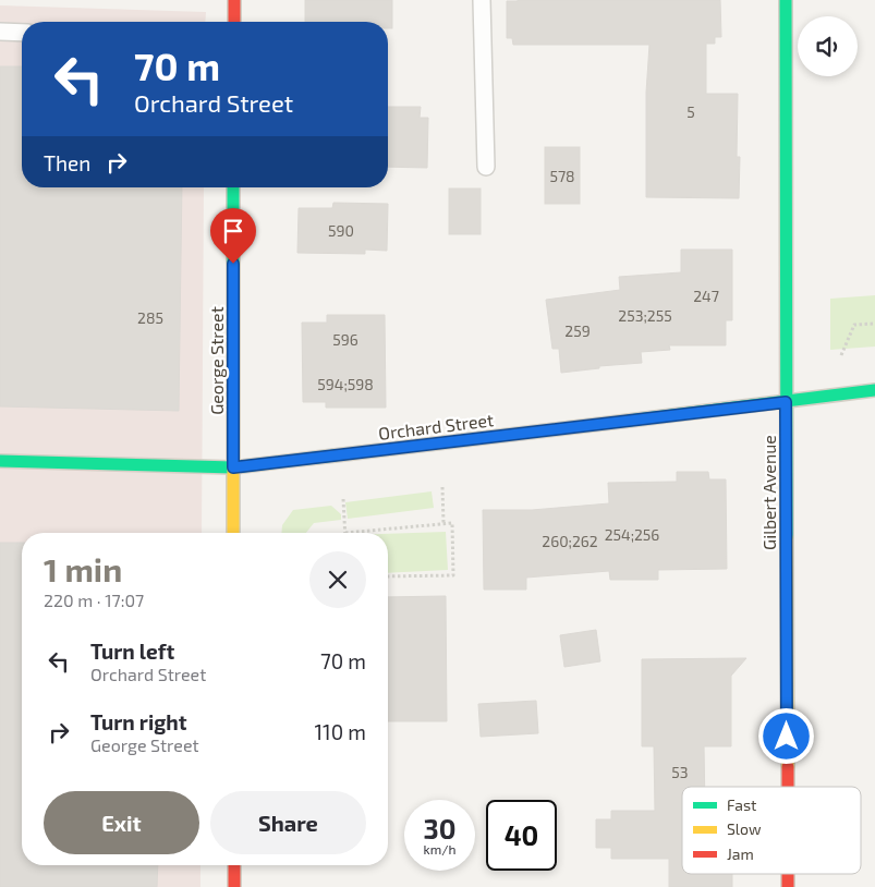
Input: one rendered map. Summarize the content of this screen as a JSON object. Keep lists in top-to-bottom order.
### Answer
{
  "streets": {
    "main road": ["George Street", "Orchard Street", "Gilbert Avenue"]
  },
  "crossings": [
    ["George Street", "Orchard Street"],
    ["Orchard Street", "Gilbert Avenue"]
  ],
  "house_numbers": [
    "5",
    "578",
    "590",
    "247",
    "253;255",
    "285",
    "259",
    "596",
    "594;598",
    "254;256",
    "260;262",
    "53"
  ],
  "legend": ["Fast", "Slow", "Jam"],
  "page": {
    "turn": ["70 m", "Orchard Street"],
    "then": "Then",
    "heading": ["1 min", "220 m · 17:07"],
    "list": [
      {
        "name": "Turn left",
        "note": "Orchard Street",
        "value": "70 m"
      },
      {
        "name": "Turn right",
        "note": "George Street",
        "value": "110 m"
      }
    ],
    "buttons": ["Exit", "Share"],
    "speed": "30 km/h",
    "limit": "40"
  }
}
